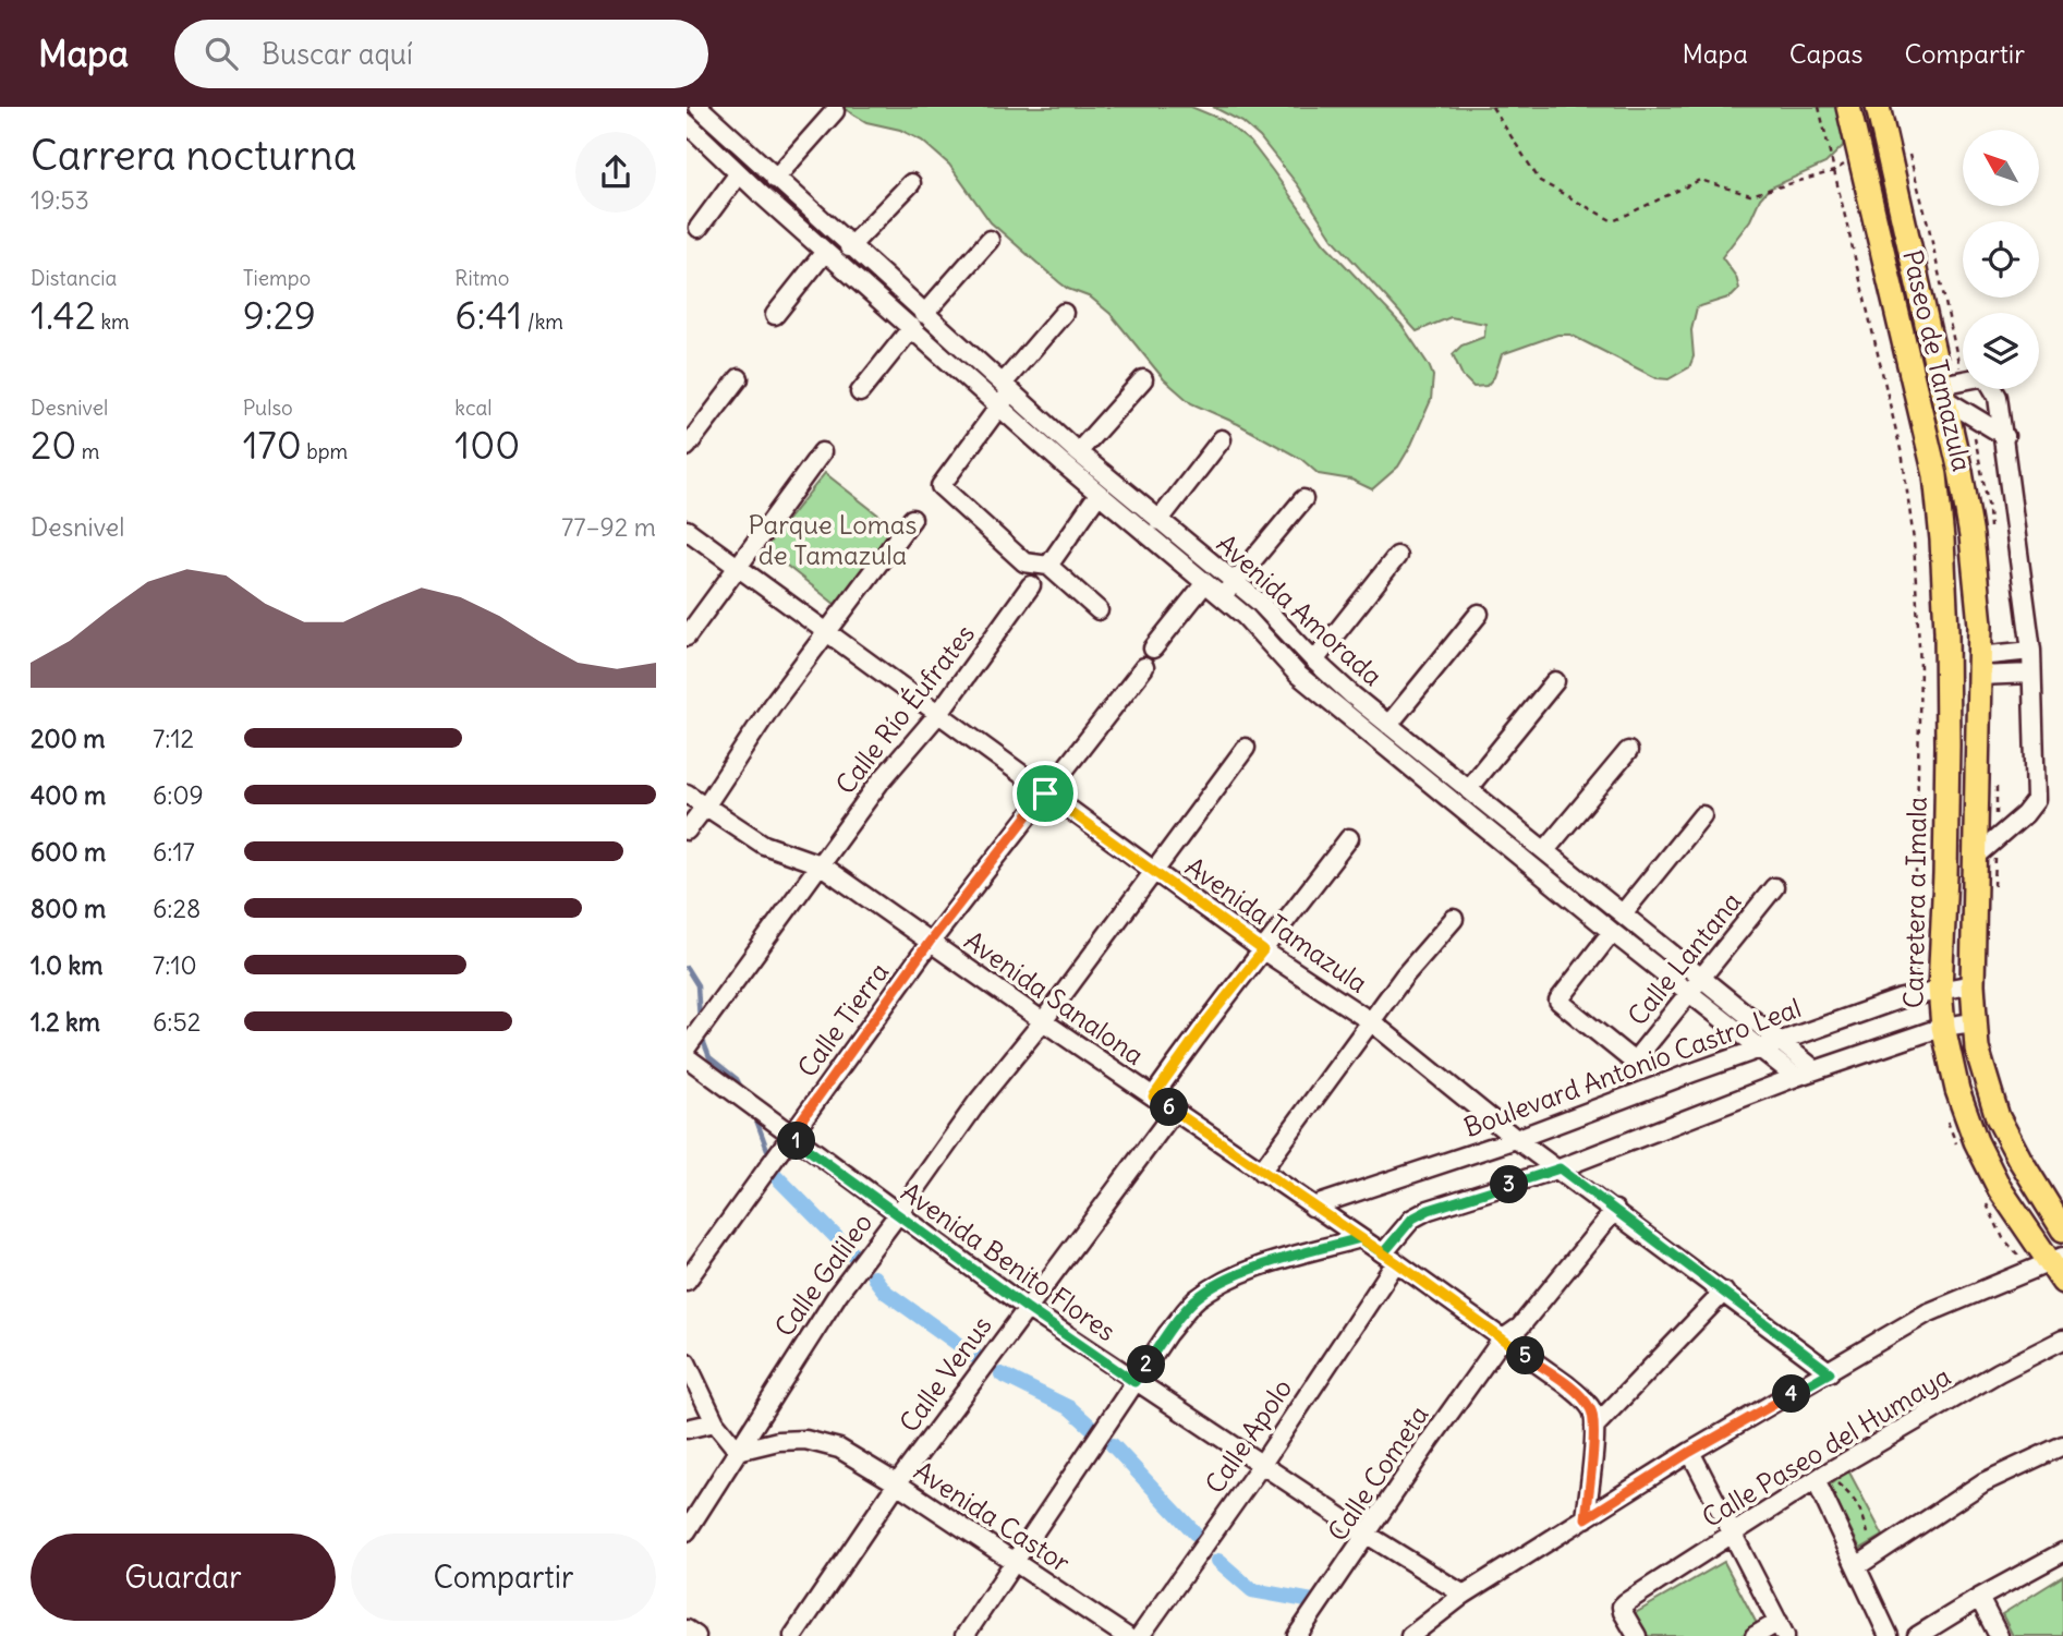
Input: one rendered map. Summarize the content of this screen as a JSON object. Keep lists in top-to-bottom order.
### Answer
{
  "streets": {
    "main road": ["Paseo de Tamazula", "Carretera a Imala"],
    "street": [
      "Avenida Amorada",
      "Calle Río Éufrates",
      "Avenida Tamazula",
      "Calle Lantana",
      "Avenida Sanalona",
      "Calle Tierra",
      "Boulevard Antonio Castro Leal",
      "Avenida Benito Flores",
      "Calle Galileo",
      "Calle Venus",
      "Calle Apolo",
      "Calle Paseo del Humaya",
      "Calle Cometa",
      "Avenida Castor"
    ]
  },
  "crossings": [
    ["Paseo de Tamazula", "Carretera a Imala"],
    ["Avenida Amorada", "Calle Lantana"],
    ["Avenida Amorada", "Boulevard Antonio Castro Leal"],
    ["Calle Río Éufrates", "Avenida Tamazula"],
    ["Calle Río Éufrates", "Avenida Sanalona"],
    ["Carretera a Imala", "Boulevard Antonio Castro Leal"],
    ["Avenida Tamazula", "Calle Tierra"],
    ["Avenida Tamazula", "Boulevard Antonio Castro Leal"],
    ["Avenida Tamazula", "Calle Galileo"],
    ["Avenida Tamazula", "Calle Apolo"],
    ["Avenida Tamazula", "Calle Cometa"],
    ["Avenida Sanalona", "Calle Tierra"],
    ["Avenida Sanalona", "Boulevard Antonio Castro Leal"],
    ["Avenida Sanalona", "Calle Galileo"],
    ["Avenida Sanalona", "Calle Venus"],
    ["Avenida Sanalona", "Calle Apolo"],
    ["Avenida Sanalona", "Calle Cometa"],
    ["Calle Tierra", "Avenida Benito Flores"],
    ["Avenida Benito Flores", "Calle Galileo"],
    ["Avenida Benito Flores", "Calle Venus"],
    ["Avenida Benito Flores", "Calle Apolo"],
    ["Avenida Benito Flores", "Calle Cometa"],
    ["Calle Galileo", "Avenida Castor"],
    ["Calle Venus", "Avenida Castor"]
  ],
  "parks": ["Parque Lomas de Tamazula"],
  "north": "top left",
  "page": {
    "header": "Mapa",
    "search": "Buscar aquí",
    "nav": ["Mapa", "Capas", "Compartir"],
    "heading": ["Carrera nocturna", "19:53"],
    "stats": [
      ["Distancia", "1.42 km"],
      ["Tiempo", "9:29"],
      ["Ritmo", "6:41 /km"],
      ["Desnivel", "20 m"],
      ["Pulso", "170 bpm"],
      ["kcal", "100"]
    ],
    "chart": ["Desnivel", "77–92 m"],
    "list": [
      {
        "name": "200 m",
        "note": "7:12"
      },
      {
        "name": "400 m",
        "note": "6:09"
      },
      {
        "name": "600 m",
        "note": "6:17"
      },
      {
        "name": "800 m",
        "note": "6:28"
      },
      {
        "name": "1.0 km",
        "note": "7:10"
      },
      {
        "name": "1.2 km",
        "note": "6:52"
      }
    ],
    "pins": [
      "6",
      "1",
      "3",
      "5",
      "2",
      "4"
    ],
    "buttons": ["Guardar", "Compartir"]
  }
}
